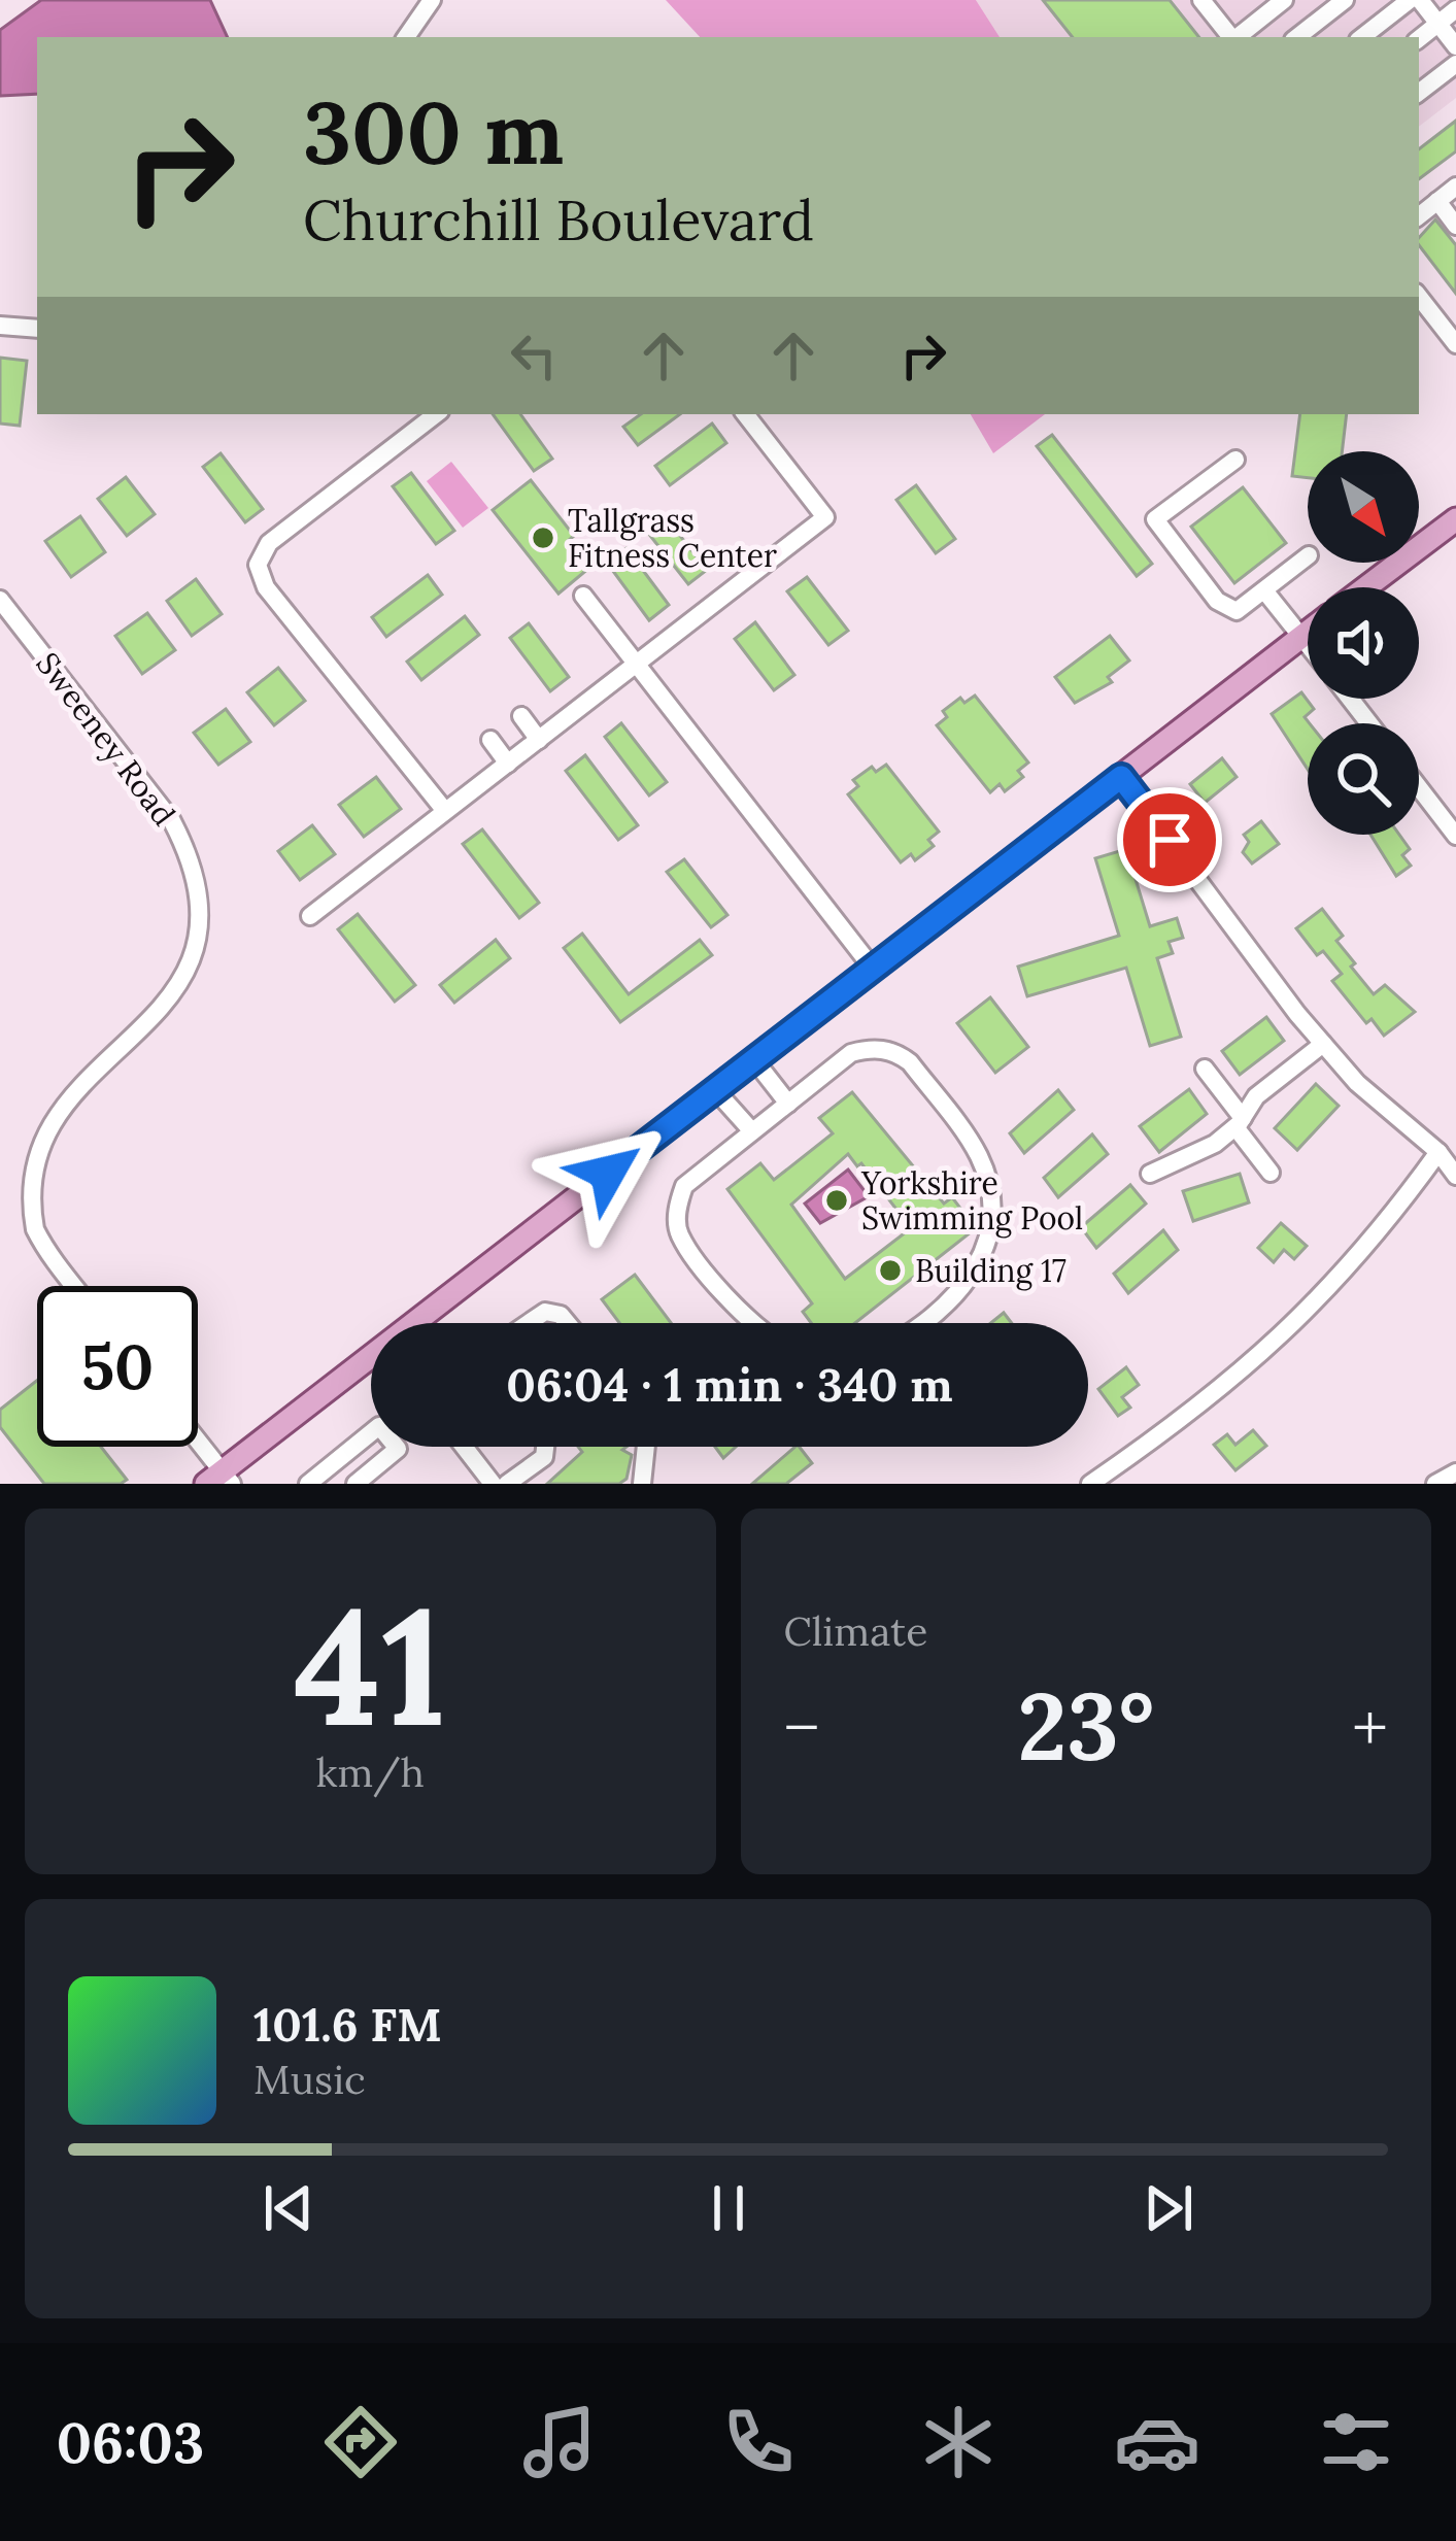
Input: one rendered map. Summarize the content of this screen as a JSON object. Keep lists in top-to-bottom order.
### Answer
{
  "streets": {
    "street": ["Sweeney Road"]
  },
  "places": ["Tallgrass Fitness Center", "Yorkshire Swimming Pool", "Building 17"],
  "north": "bottom right",
  "page": {
    "turn": ["300 m", "Churchill Boulevard"],
    "limit": "50",
    "trip": "06:04 · 1 min · 340 m",
    "tile": [
      ["41", "km/h"],
      "Climate"
    ],
    "heat": ["−", "23°", "+"],
    "song": ["101.6 FM", "Music"],
    "tabs": "06:03"
  }
}
